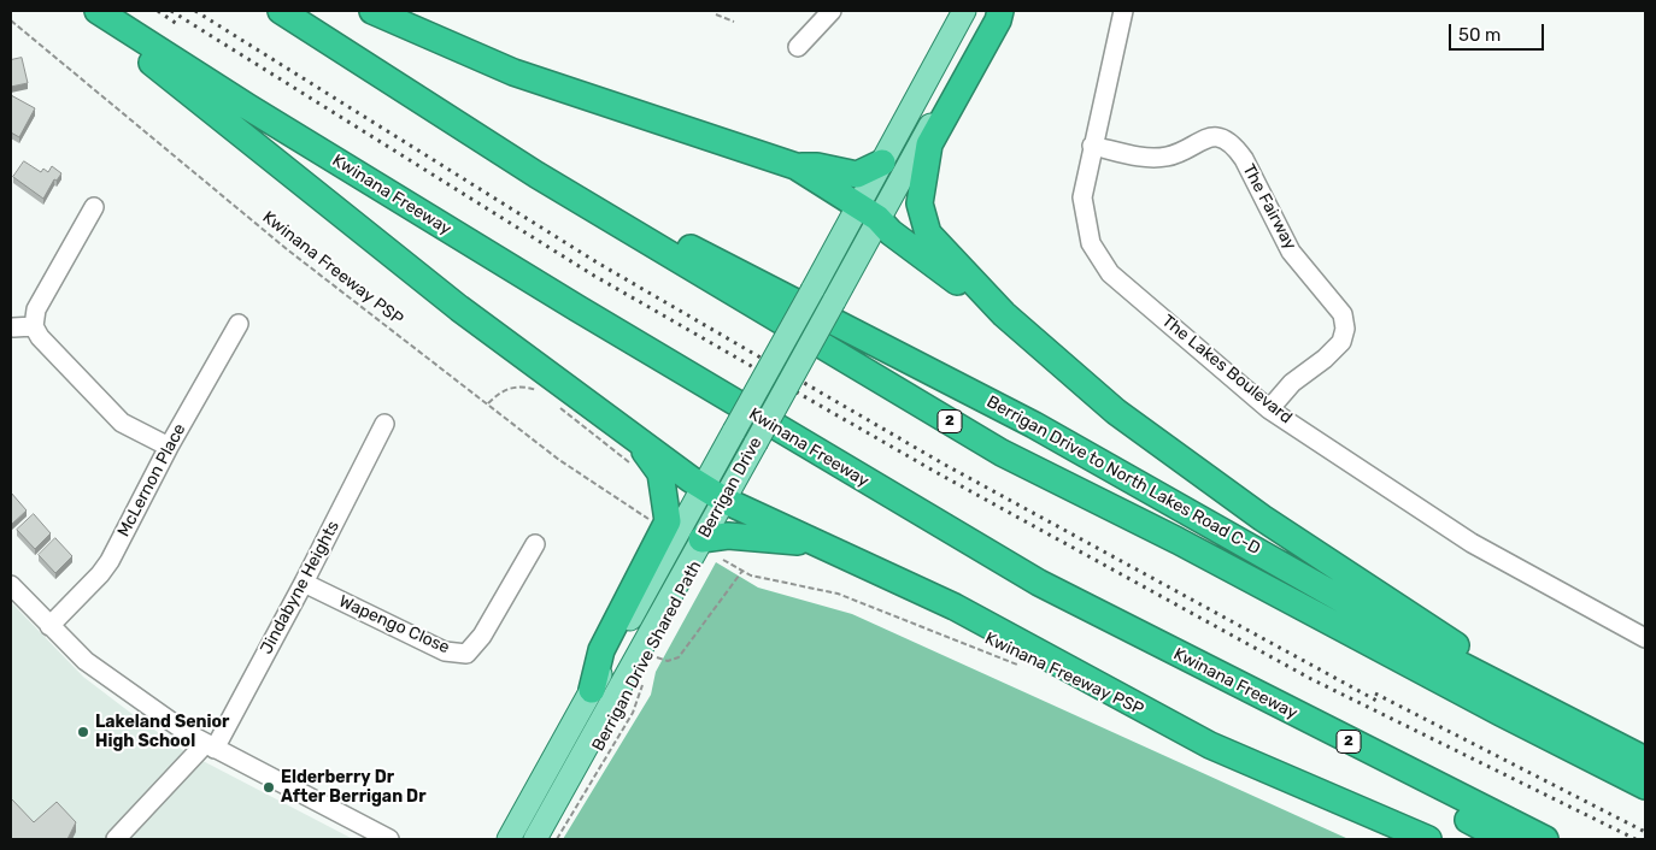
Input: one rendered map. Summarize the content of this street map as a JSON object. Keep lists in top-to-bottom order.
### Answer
{
  "streets": {
    "highway": ["Kwinana Freeway", "2", "Berrigan Drive to North Lakes Road C-D"],
    "main road": ["Berrigan Drive"],
    "street": [
      "The Fairway",
      "The Lakes Boulevard",
      "McLernon Place",
      "Jindabyne Heights",
      "Wapengo Close"
    ],
    "path": ["Kwinana Freeway PSP", "Berrigan Drive Shared Path"]
  },
  "crossings": [
    ["The Fairway", "The Lakes Boulevard"],
    ["Kwinana Freeway PSP", "Berrigan Drive Shared Path"],
    ["2", "Berrigan Drive to North Lakes Road C-D"],
    ["Jindabyne Heights", "Wapengo Close"]
  ],
  "places": ["Lakeland Senior High School", "Elderberry Dr After Berrigan Dr"],
  "scale_bar": "50 m"
}
